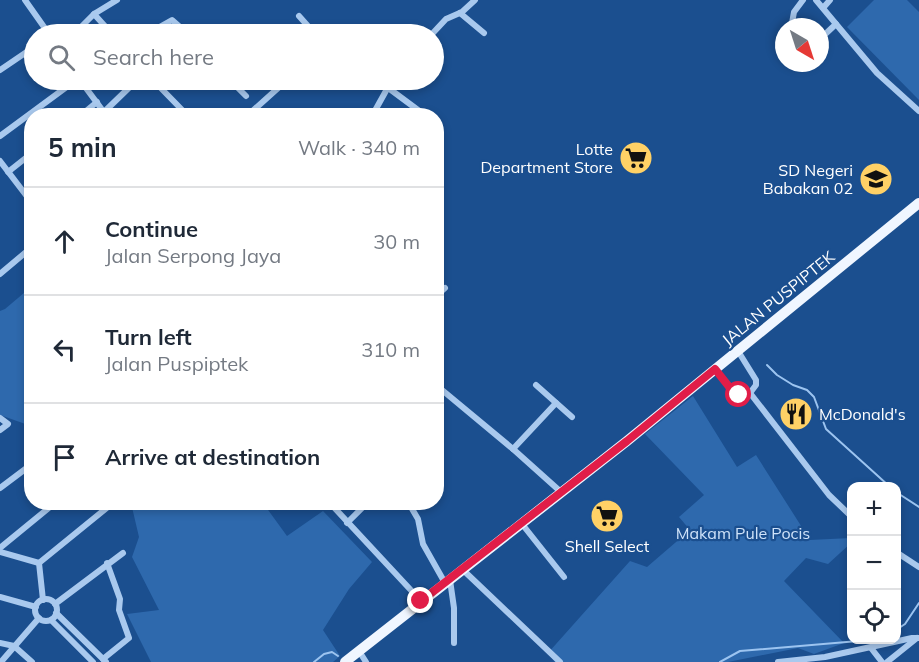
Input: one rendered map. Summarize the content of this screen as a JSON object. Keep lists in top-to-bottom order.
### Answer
{
  "streets": {
    "main road": ["JALAN PUSPIPTEK"]
  },
  "parks": ["Makam Pule Pocis"],
  "places": {
    "supermarket": ["Lotte Department Store", "Shell Select"],
    "school or university": ["SD Negeri Babakan 02"],
    "restaurant": ["McDonald's"]
  },
  "north": "bottom right",
  "page": {
    "search": "Search here",
    "heading": ["5 min", "Walk · 340 m"],
    "list": [
      ["Continue", "Jalan Serpong Jaya", "30 m"],
      ["Turn left", "Jalan Puspiptek", "310 m"],
      "Arrive at destination"
    ],
    "map_buttons": ["+", "−"]
  }
}
